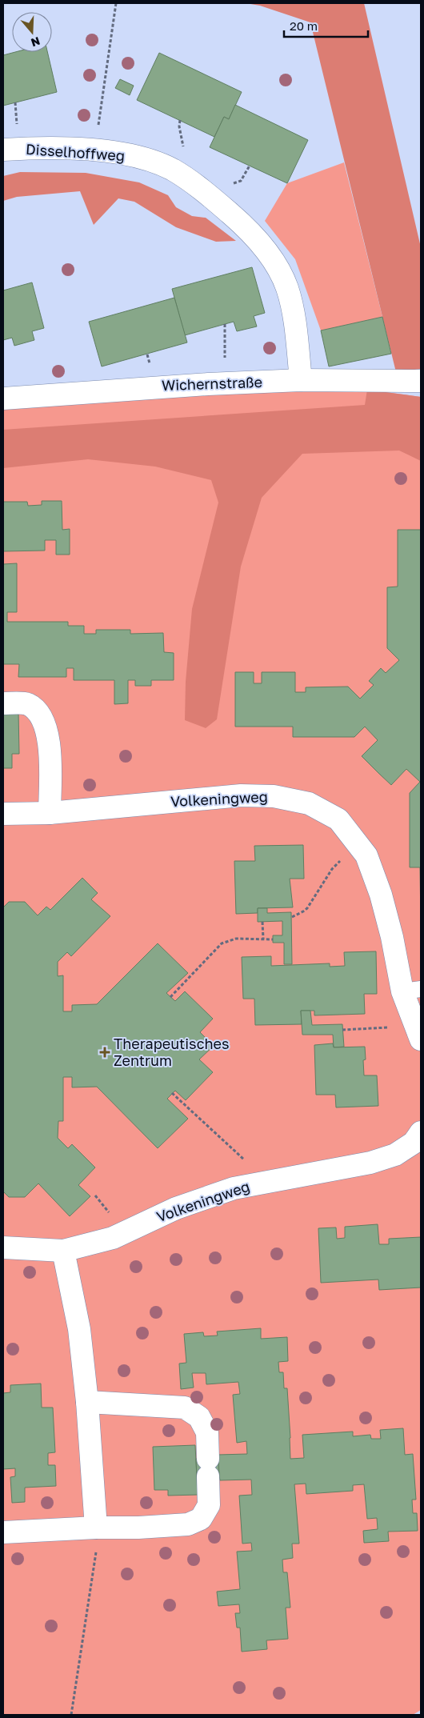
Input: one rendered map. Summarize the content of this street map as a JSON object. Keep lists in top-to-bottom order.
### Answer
{
  "streets": {
    "street": ["Disselhoffweg", "Wichernstraße", "Volkeningweg"]
  },
  "crossings": [
    ["Disselhoffweg", "Wichernstraße"]
  ],
  "places": {
    "health": ["Therapeutisches Zentrum"]
  },
  "scale_bar": "20 m",
  "north": "bottom"
}
